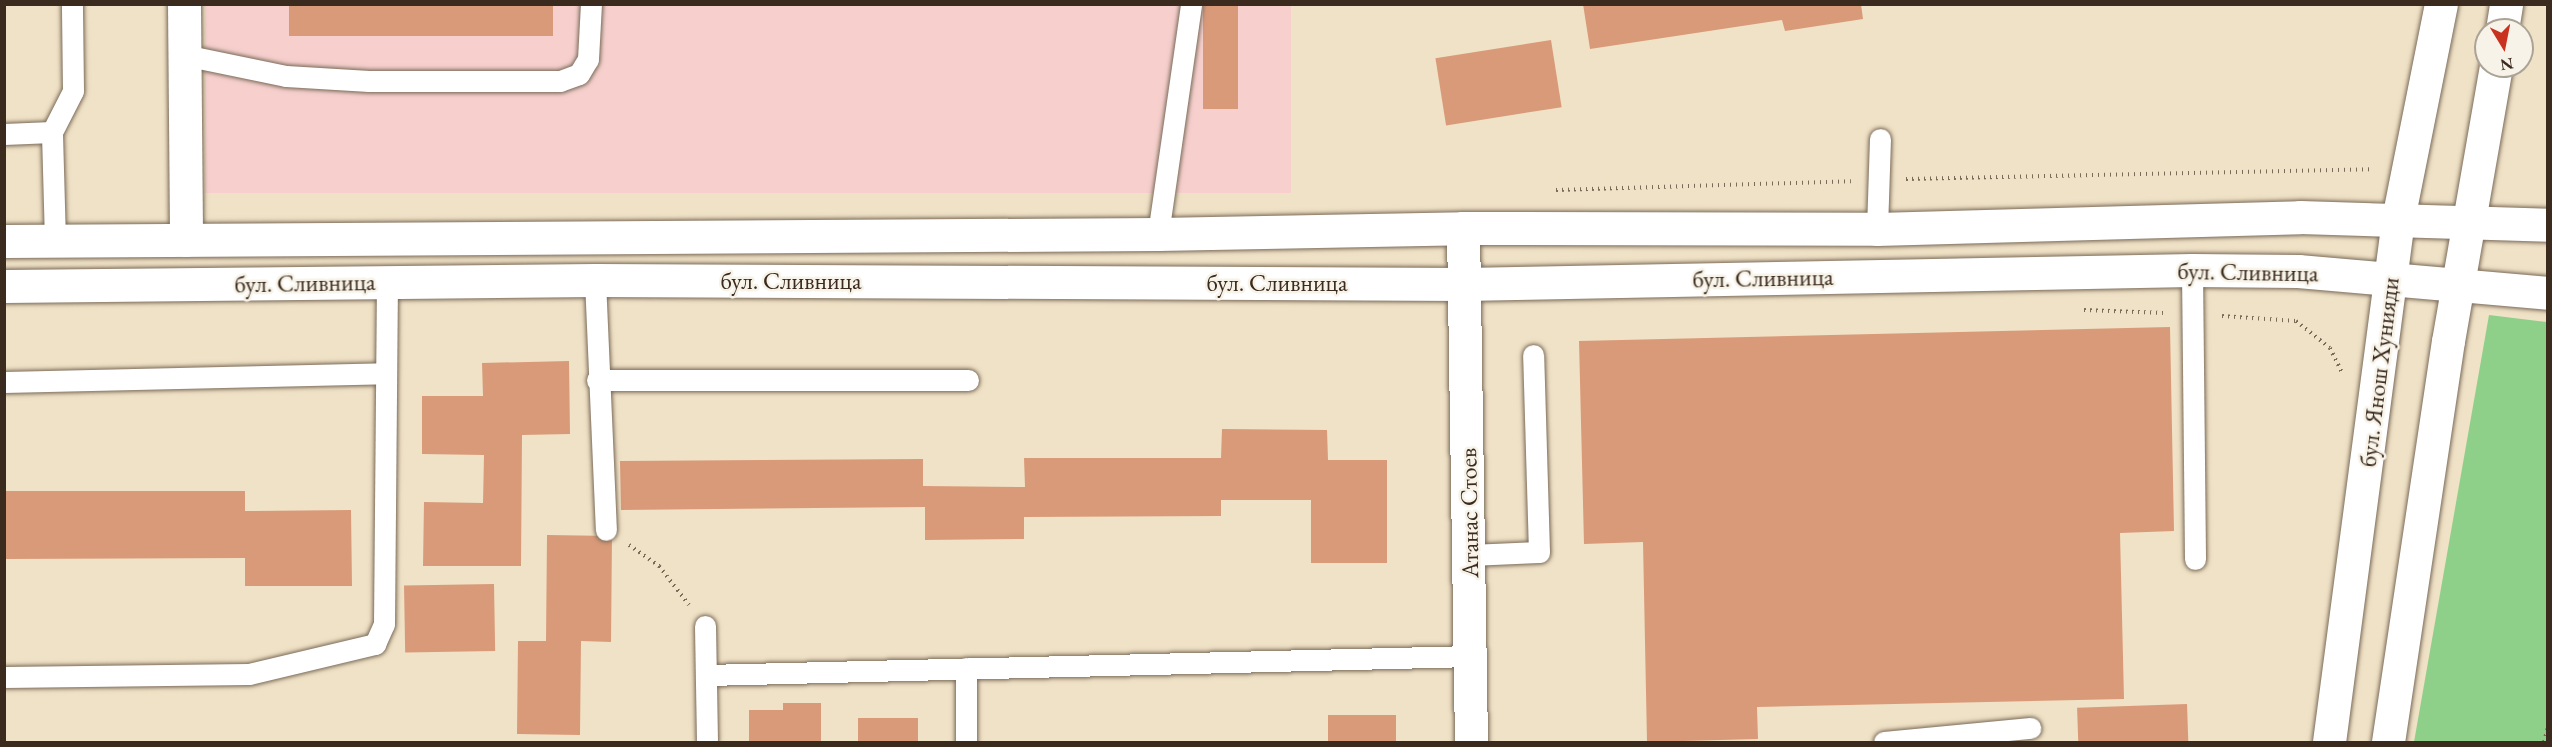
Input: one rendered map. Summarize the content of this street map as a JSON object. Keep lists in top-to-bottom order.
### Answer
{
  "streets": {
    "main road": ["бул. Сливница", "бул. Янош Хунияди", "Атанас Стоев"]
  },
  "crossings": [
    ["бул. Сливница", "бул. Янош Хунияди"],
    ["бул. Сливница", "Атанас Стоев"]
  ],
  "north": "bottom"
}
